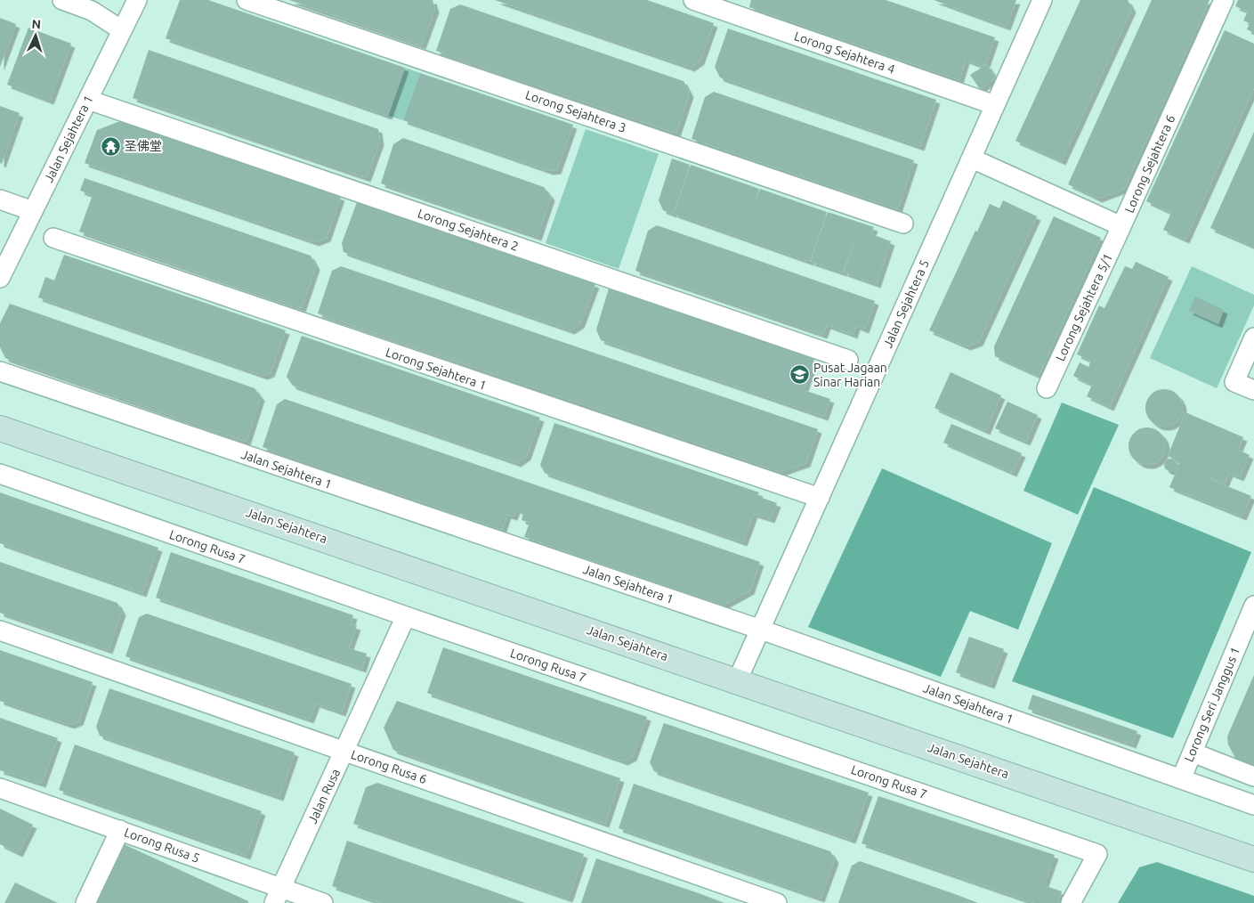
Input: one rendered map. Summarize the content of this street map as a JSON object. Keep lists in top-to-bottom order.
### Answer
{
  "streets": {
    "main road": ["Jalan Sejahtera"],
    "street": [
      "Lorong Sejahtera 4",
      "Lorong Sejahtera 3",
      "Jalan Sejahtera 1",
      "Lorong Sejahtera 6",
      "Lorong Sejahtera 2",
      "Jalan Sejahtera 5",
      "Lorong Sejahtera 5/1",
      "Lorong Sejahtera 1",
      "Lorong Rusa 7",
      "Lorong Seri Janggus 1",
      "Lorong Rusa 6",
      "Jalan Rusa",
      "Lorong Rusa 5"
    ]
  },
  "crossings": [
    ["Lorong Sejahtera 4", "Jalan Sejahtera 5"],
    ["Jalan Sejahtera 1", "Lorong Sejahtera 2"],
    ["Jalan Sejahtera 1", "Jalan Sejahtera 5"],
    ["Jalan Sejahtera 1", "Lorong Seri Janggus 1"],
    ["Lorong Sejahtera 6", "Jalan Sejahtera 5"],
    ["Lorong Sejahtera 6", "Lorong Sejahtera 5/1"],
    ["Jalan Sejahtera 5", "Lorong Sejahtera 1"],
    ["Jalan Sejahtera 5", "Jalan Sejahtera"],
    ["Lorong Rusa 7", "Jalan Rusa"],
    ["Lorong Rusa 6", "Jalan Rusa"],
    ["Jalan Rusa", "Lorong Rusa 5"]
  ],
  "places": {
    "temple": ["圣佛堂"],
    "school or university": ["Pusat Jagaan Sinar Harian"]
  },
  "north": "top"
}
